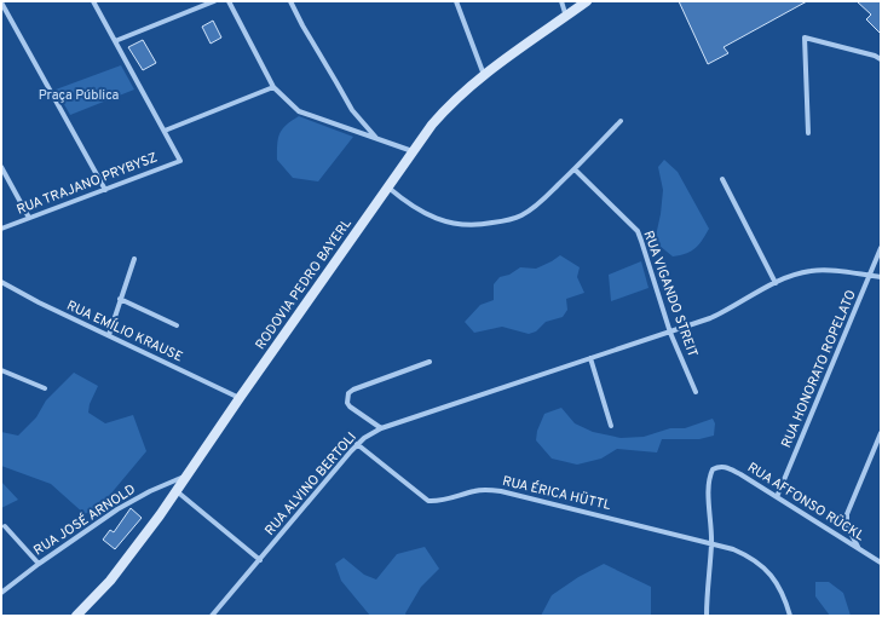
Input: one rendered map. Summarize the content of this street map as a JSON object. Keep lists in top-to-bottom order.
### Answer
{
  "streets": {
    "main road": ["RODOVIA PEDRO BAYERL"],
    "street": [
      "RUA TRAJANO PRYBYSZ",
      "RUA VIGANDO STREIT",
      "RUA EMÍLIO KRAUSE",
      "RUA HONORATO ROPELATO",
      "RUA ALVINO BERTOLI",
      "RUA ÉRICA HÜTTL",
      "RUA AFFONSO RÜCKL",
      "RUA JOSÉ ARNOLD"
    ]
  },
  "crossings": [
    ["RODOVIA PEDRO BAYERL", "RUA EMÍLIO KRAUSE"],
    ["RODOVIA PEDRO BAYERL", "RUA JOSÉ ARNOLD"],
    ["RUA VIGANDO STREIT", "RUA ALVINO BERTOLI"],
    ["RUA HONORATO ROPELATO", "RUA ALVINO BERTOLI"],
    ["RUA HONORATO ROPELATO", "RUA AFFONSO RÜCKL"],
    ["RUA ALVINO BERTOLI", "RUA ÉRICA HÜTTL"],
    ["RUA ÉRICA HÜTTL", "RUA AFFONSO RÜCKL"]
  ],
  "parks": ["Praça Pública"]
}
